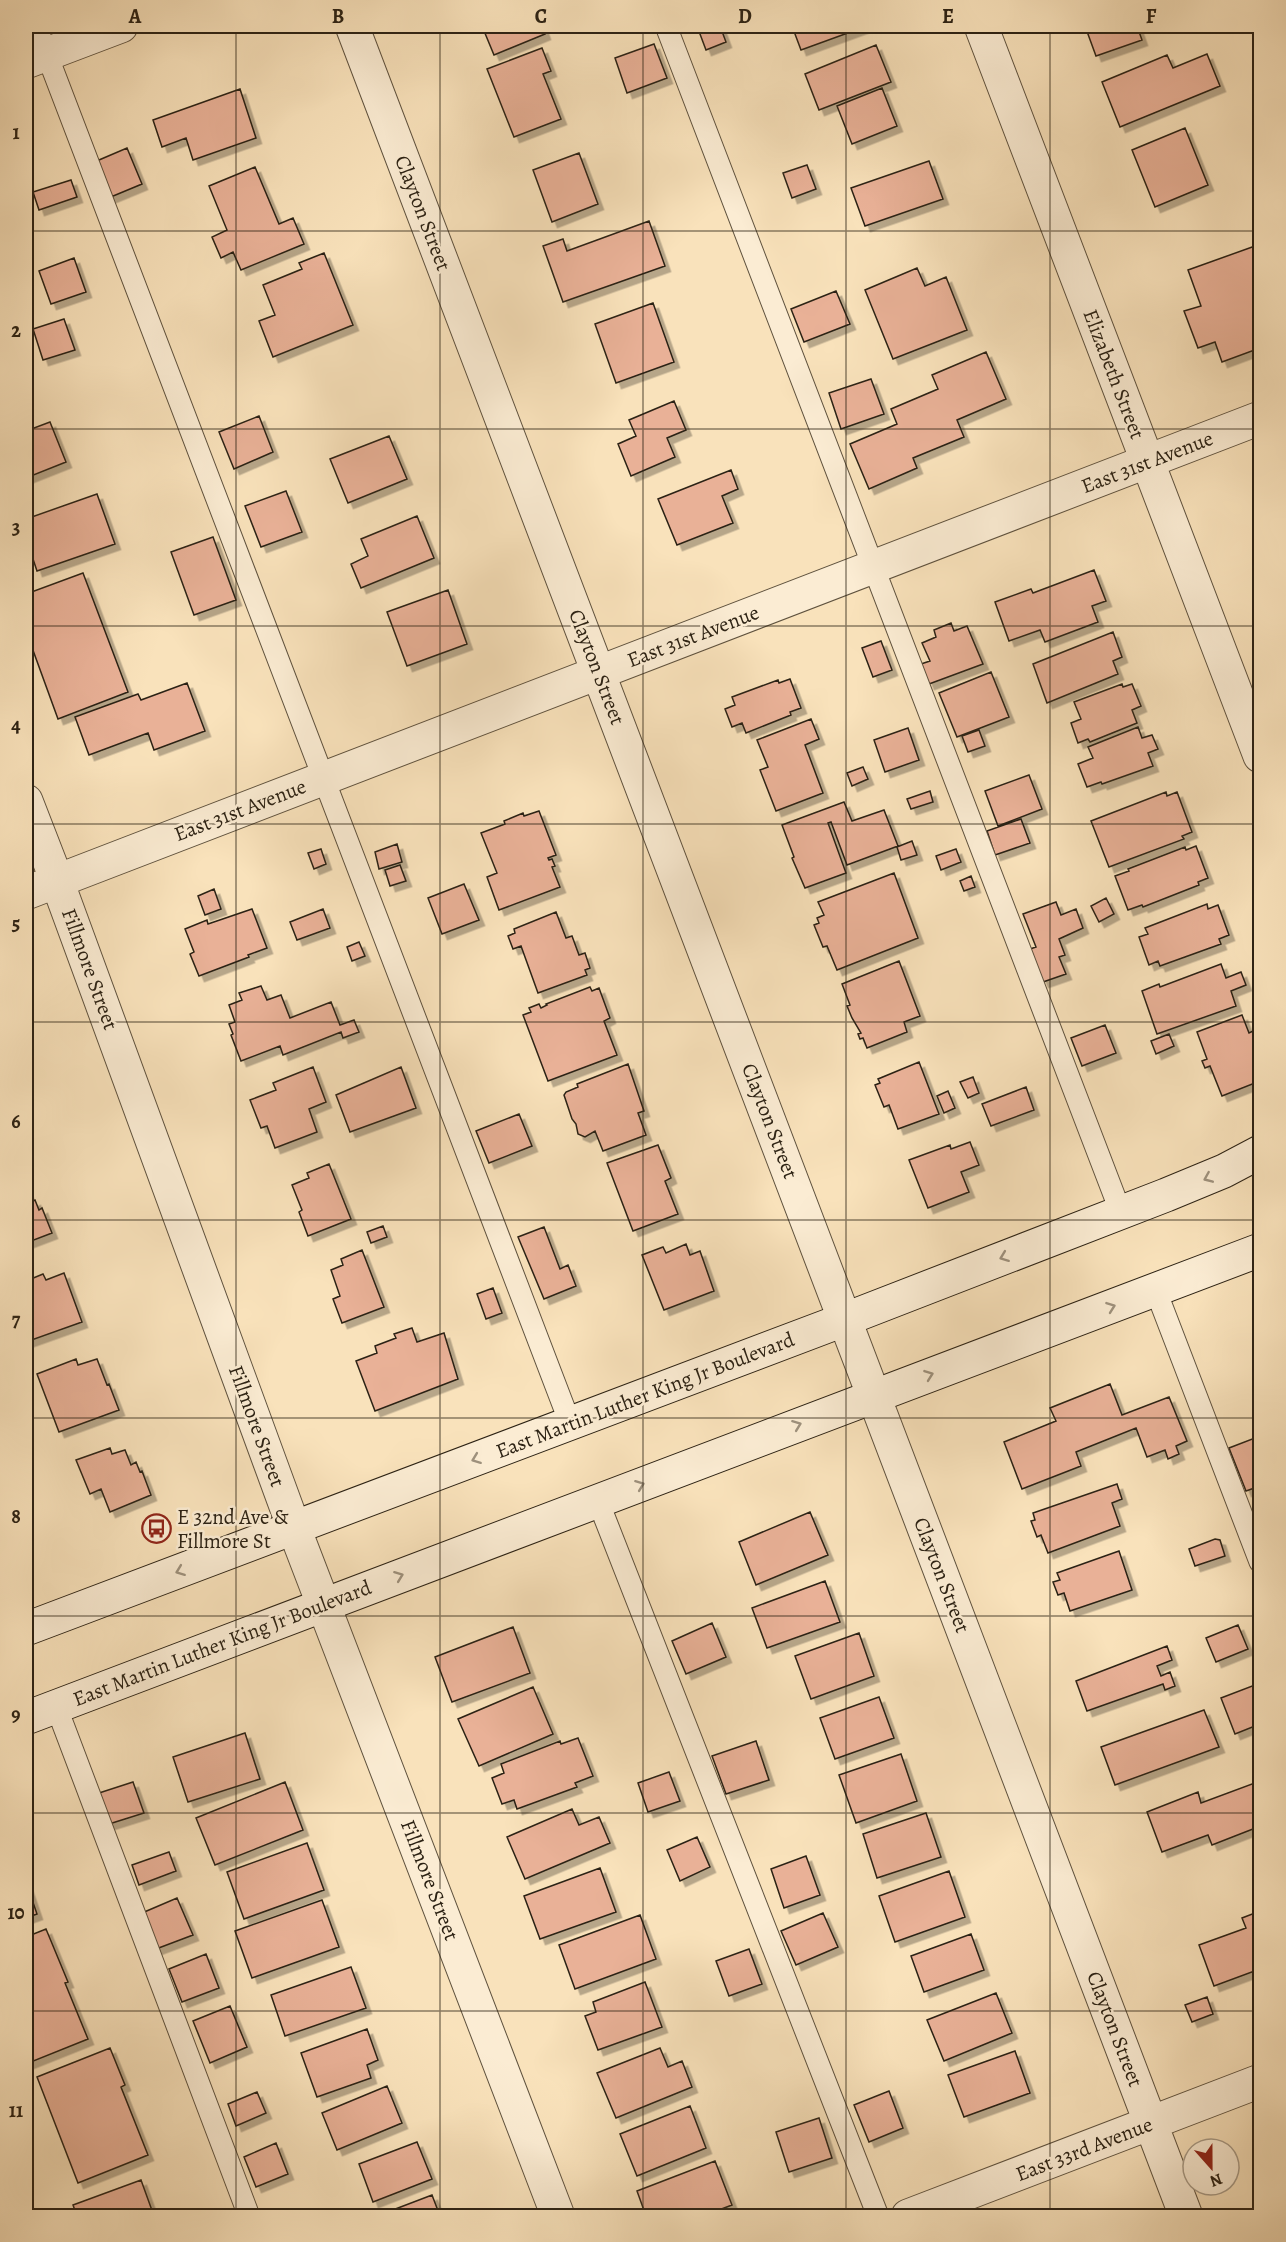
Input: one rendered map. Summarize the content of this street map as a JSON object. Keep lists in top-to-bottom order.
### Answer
{
  "streets": {
    "street": [
      "Clayton Street",
      "Elizabeth Street",
      "East 31st Avenue",
      "Fillmore Street",
      "East Martin Luther King Jr Boulevard",
      "East 33rd Avenue"
    ]
  },
  "crossings": [
    ["Clayton Street", "East 31st Avenue"],
    ["Clayton Street", "East Martin Luther King Jr Boulevard"],
    ["Clayton Street", "East 33rd Avenue"],
    ["Elizabeth Street", "East 31st Avenue"],
    ["East 31st Avenue", "Fillmore Street"],
    ["Fillmore Street", "East Martin Luther King Jr Boulevard"]
  ],
  "places": {
    "bus stop": ["E 32nd Ave & Fillmore St"]
  },
  "north": "bottom",
  "grid": {
    "columns": [
      "A",
      "B",
      "C",
      "D",
      "E",
      "F"
    ],
    "rows": [
      "1",
      "2",
      "3",
      "4",
      "5",
      "6",
      "7",
      "8",
      "9",
      "10",
      "11"
    ]
  }
}
